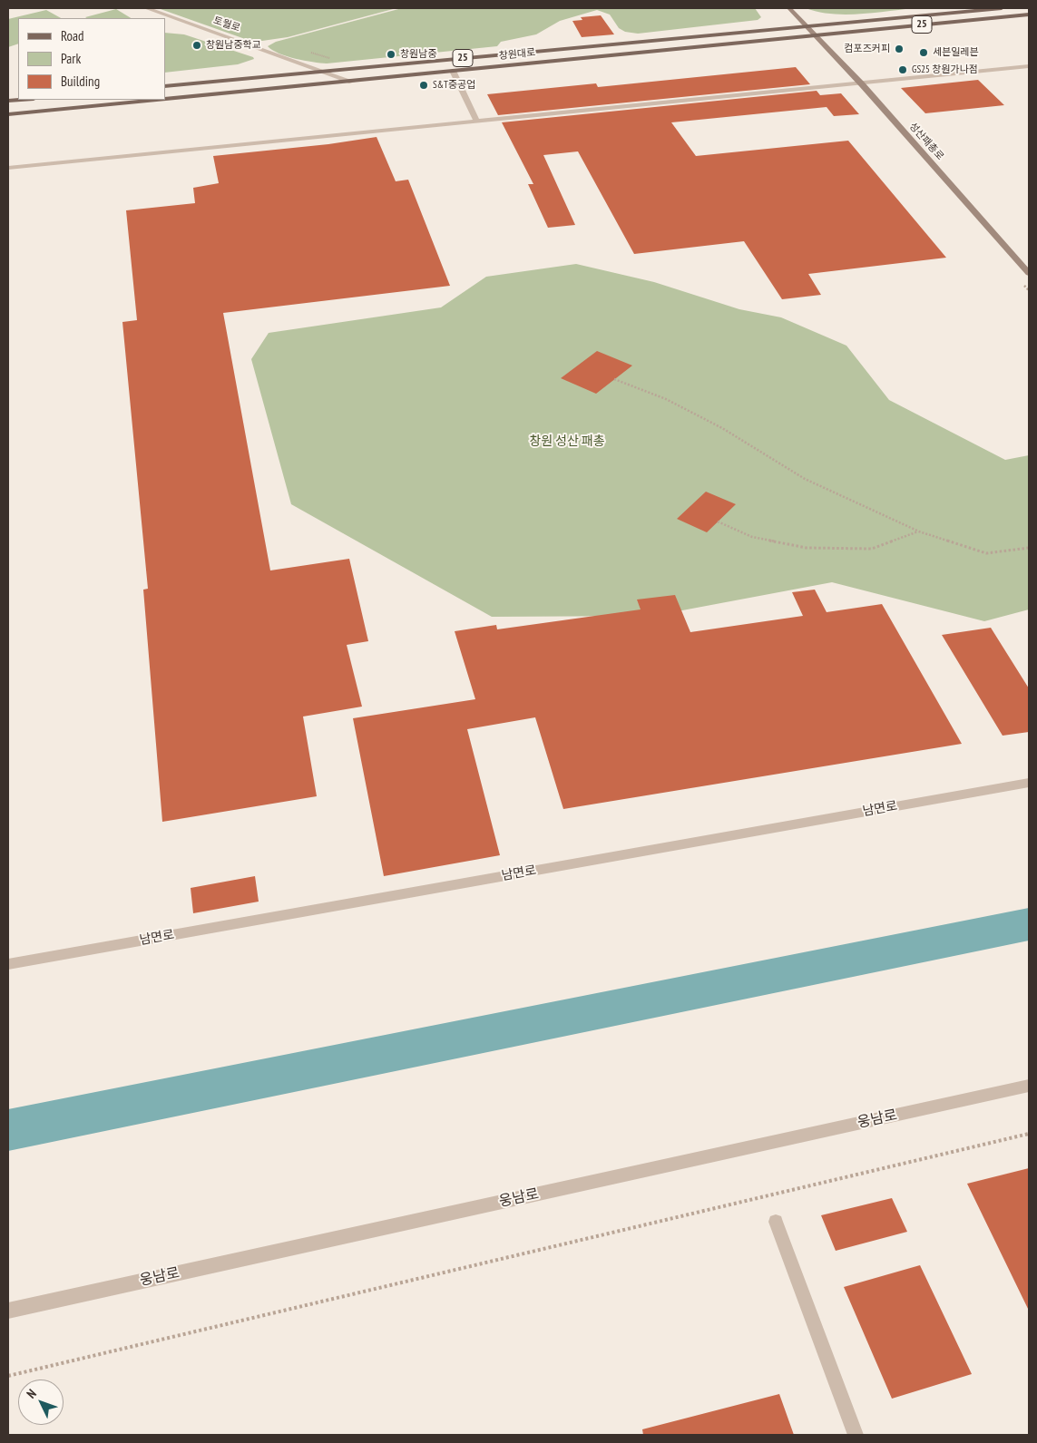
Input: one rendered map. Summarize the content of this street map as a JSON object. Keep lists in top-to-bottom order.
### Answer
{
  "streets": {
    "main road": ["25", "창원대로", "성산패총로"],
    "street": ["토월로", "남면로", "웅남로"]
  },
  "crossings": [
    ["토월로", "창원대로"],
    ["창원대로", "성산패총로"]
  ],
  "parks": ["창원 성산 패총"],
  "places": [
    "창원남중학교",
    "컴포즈커피",
    "세븐일레븐",
    "창원남중",
    "GS25 창원가나점",
    "S&T중공업"
  ],
  "legend": ["Road", "Park", "Building"],
  "north": "top left"
}
